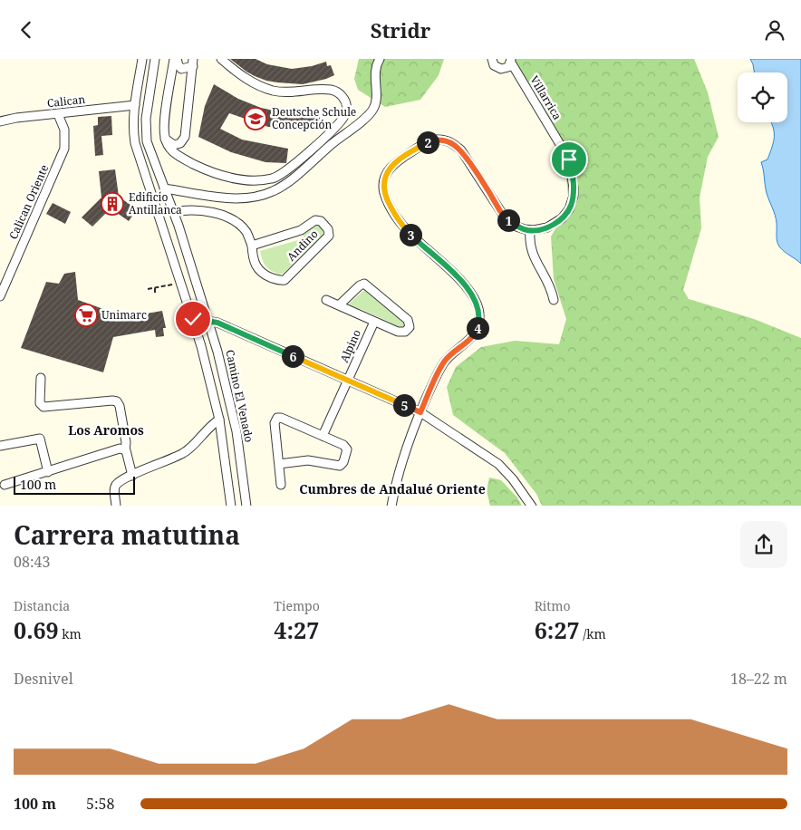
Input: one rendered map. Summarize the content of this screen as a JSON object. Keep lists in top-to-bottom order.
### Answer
{
  "streets": {
    "street": [
      "Villarrica",
      "Calican",
      "Calican Oriente",
      "Andino",
      "Alpino",
      "Camino El Venado"
    ]
  },
  "crossings": [
    ["Calican", "Calican Oriente"],
    ["Andino", "Camino El Venado"]
  ],
  "districts": ["Los Aromos", "Cumbres de Andalué Oriente"],
  "places": {
    "school or university": ["Deutsche Schule Concepción"],
    "building": ["Edificio Antillanca"],
    "supermarket": ["Unimarc"]
  },
  "scale_bar": "100 m",
  "page": {
    "header": "Stridr",
    "pins": [
      "2",
      "1",
      "3",
      "4",
      "6",
      "5"
    ],
    "scale": "100 m",
    "heading": ["Carrera matutina", "08:43"],
    "stats": [
      ["Distancia", "0.69 km"],
      ["Tiempo", "4:27"],
      ["Ritmo", "6:27 /km"]
    ],
    "chart": ["Desnivel", "18–22 m"],
    "list": [
      {
        "name": "100 m",
        "note": "5:58"
      }
    ]
  }
}
